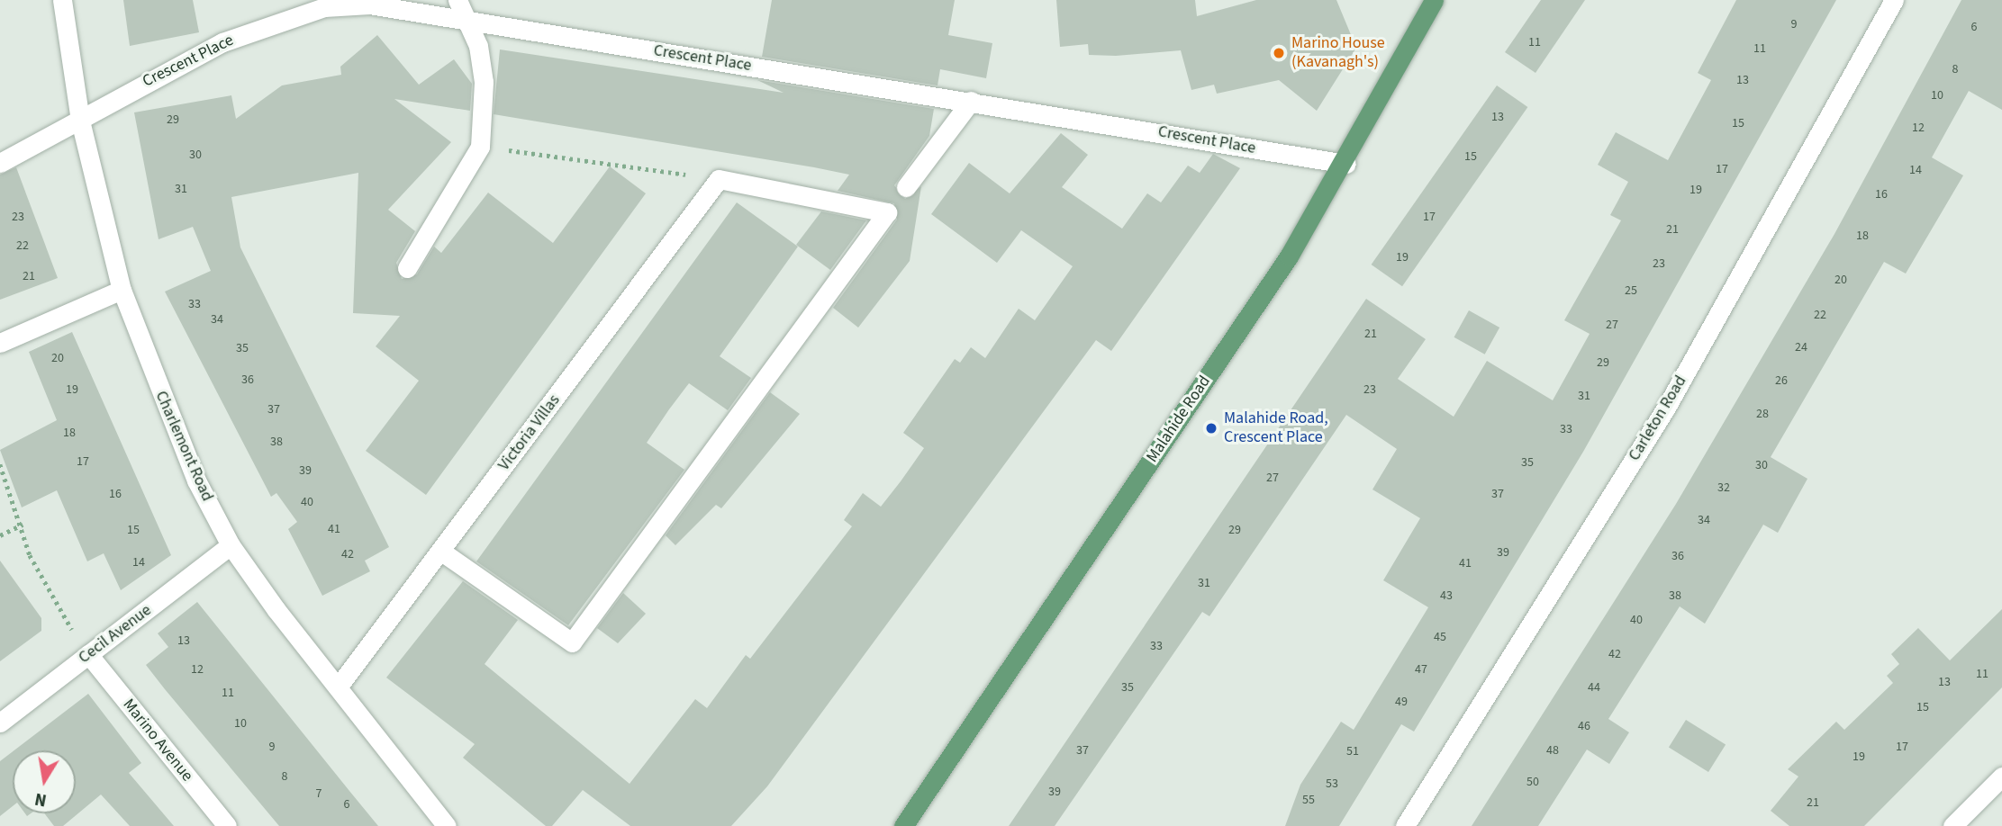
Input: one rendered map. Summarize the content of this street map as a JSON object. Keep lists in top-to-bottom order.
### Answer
{
  "streets": {
    "main road": ["Malahide Road"],
    "street": [
      "Crescent Place",
      "Carleton Road",
      "Victoria Villas",
      "Charlemont Road",
      "Cecil Avenue",
      "Marino Avenue"
    ]
  },
  "crossings": [
    ["Crescent Place", "Malahide Road"],
    ["Crescent Place", "Charlemont Road"],
    ["Victoria Villas", "Charlemont Road"],
    ["Charlemont Road", "Cecil Avenue"],
    ["Cecil Avenue", "Marino Avenue"]
  ],
  "places": ["Marino House (Kavanagh's)", "Malahide Road, Crescent Place"],
  "house_numbers": [
    "9",
    "6",
    "11",
    "11",
    "8",
    "13",
    "10",
    "13",
    "29",
    "15",
    "12",
    "30",
    "15",
    "17",
    "14",
    "31",
    "19",
    "16",
    "23",
    "17",
    "21",
    "18",
    "22",
    "19",
    "23",
    "21",
    "20",
    "25",
    "33",
    "22",
    "34",
    "27",
    "21",
    "24",
    "35",
    "20",
    "29",
    "36",
    "26",
    "19",
    "23",
    "31",
    "37",
    "28",
    "33",
    "18",
    "38",
    "17",
    "35",
    "30",
    "39",
    "27",
    "32",
    "16",
    "37",
    "40",
    "34",
    "41",
    "15",
    "29",
    "39",
    "42",
    "36",
    "14",
    "41",
    "31",
    "43",
    "38",
    "40",
    "45",
    "13",
    "33",
    "42",
    "12",
    "47",
    "11",
    "13",
    "35",
    "44",
    "11",
    "49",
    "15",
    "10",
    "46",
    "9",
    "17",
    "37",
    "48",
    "51",
    "19",
    "8",
    "50",
    "53",
    "39",
    "7",
    "55",
    "21",
    "6"
  ],
  "north": "bottom"
}
